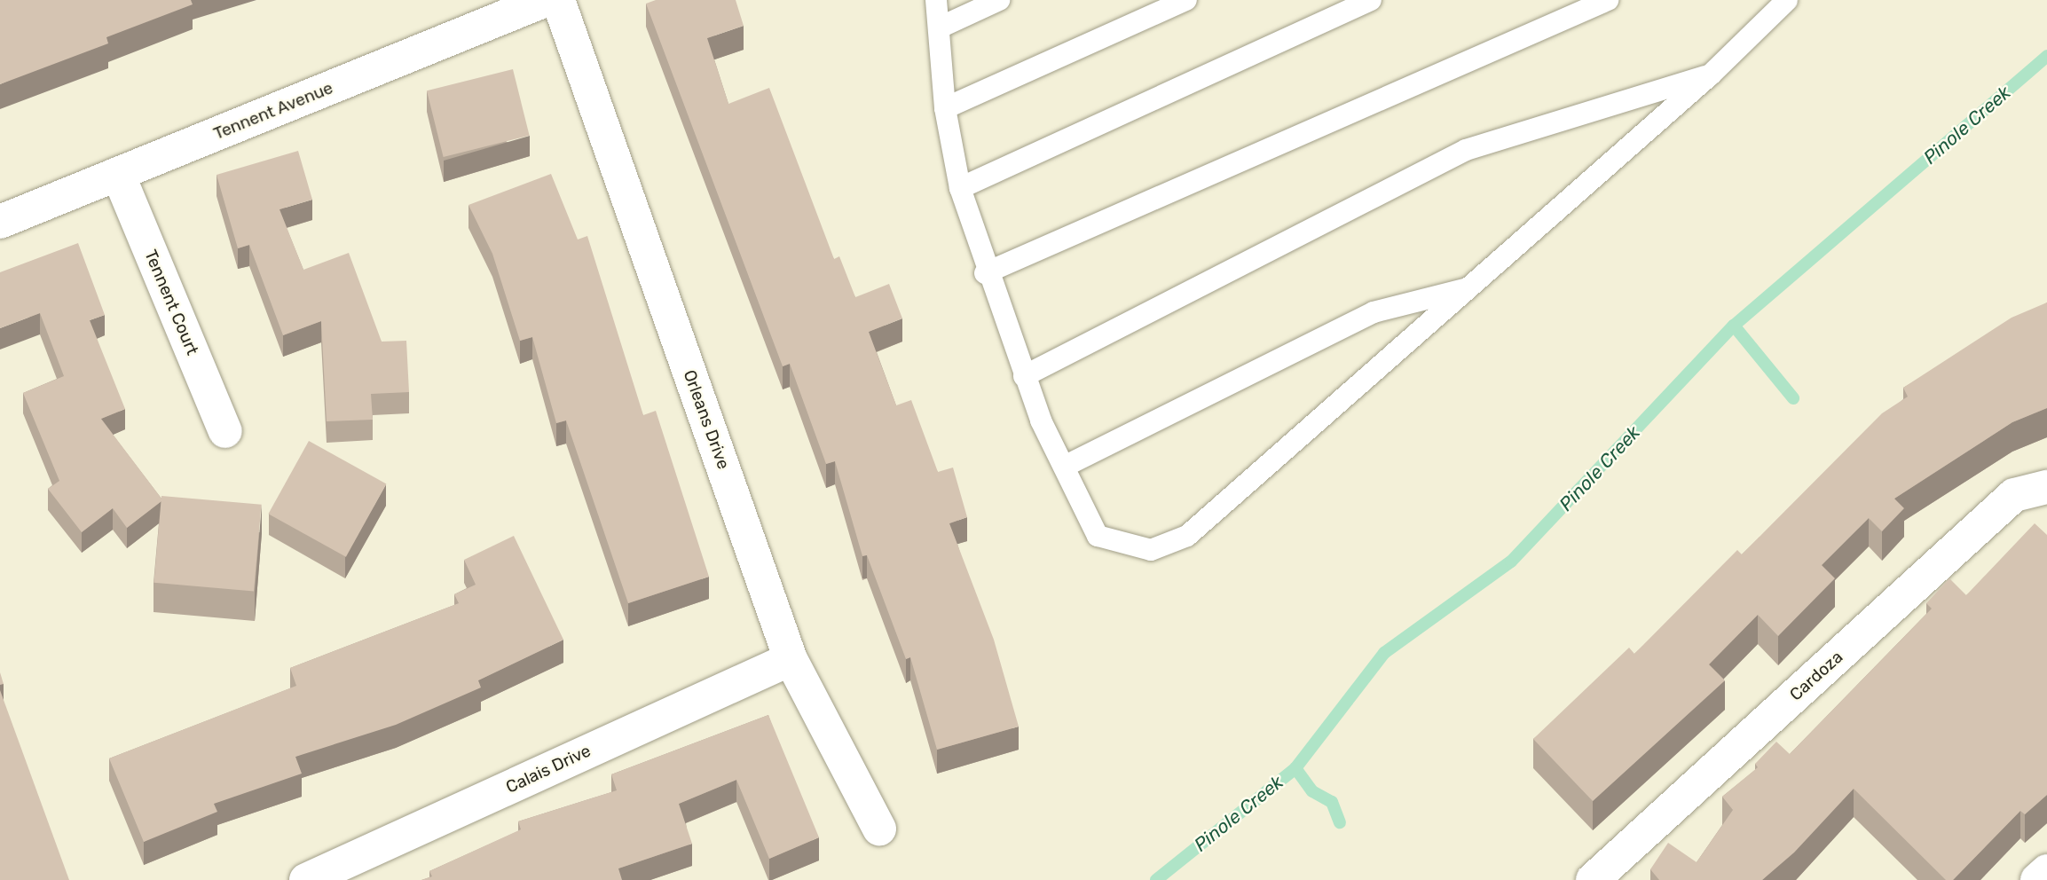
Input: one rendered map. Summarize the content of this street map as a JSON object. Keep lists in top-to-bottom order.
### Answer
{
  "streets": {
    "street": [
      "Tennent Avenue",
      "Tennent Court",
      "Orleans Drive",
      "Cardoza",
      "Calais Drive"
    ]
  },
  "crossings": [
    ["Tennent Avenue", "Tennent Court"],
    ["Orleans Drive", "Calais Drive"]
  ],
  "water": ["Pinole Creek"]
}
